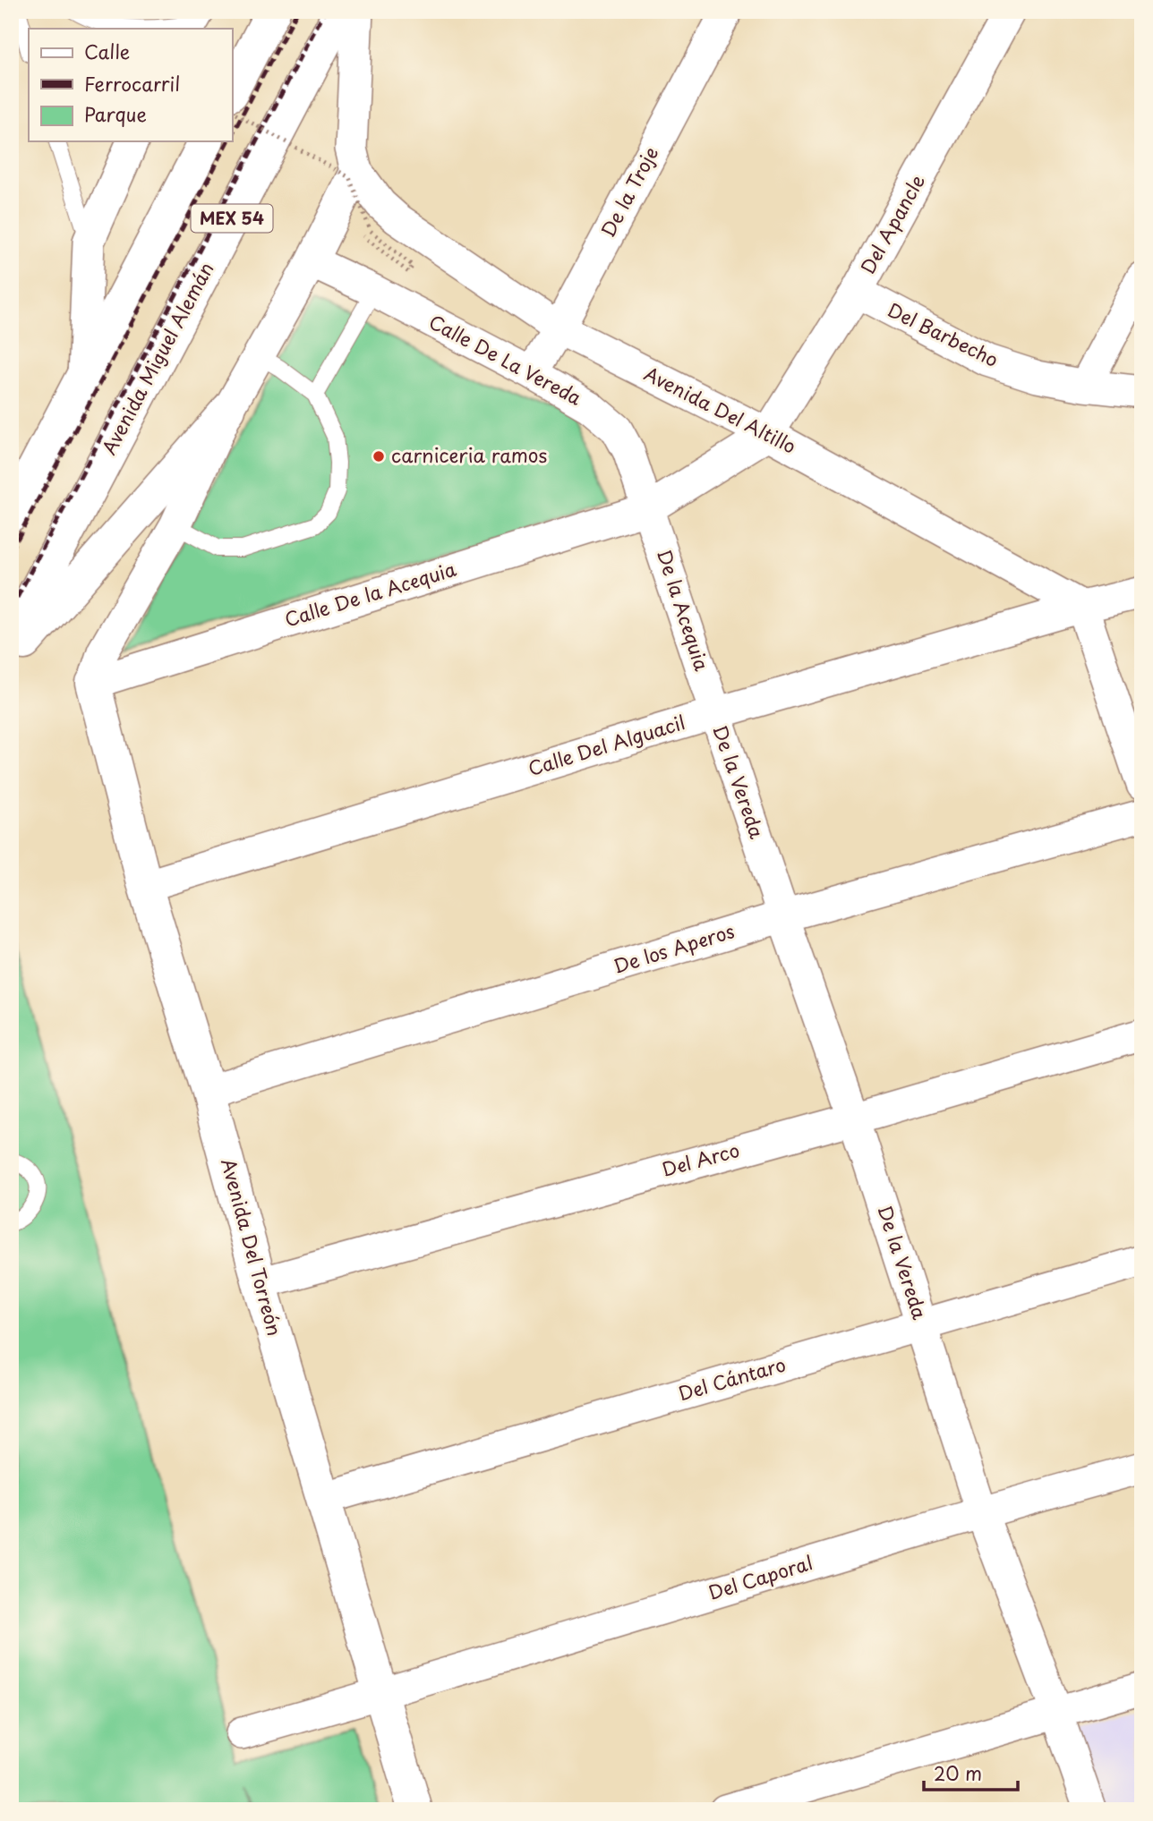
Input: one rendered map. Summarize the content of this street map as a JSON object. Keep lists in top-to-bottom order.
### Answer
{
  "streets": {
    "main road": ["MEX 54", "Avenida Miguel Alemán", "Avenida Del Torreón"],
    "street": [
      "De la Troje",
      "Del Apancle",
      "Del Barbecho",
      "Calle De La Vereda",
      "Avenida Del Altillo",
      "Calle De la Acequia",
      "De la Acequia",
      "Calle Del Alguacil",
      "De la Vereda",
      "De los Aperos",
      "Del Arco",
      "Del Cántaro",
      "Del Caporal"
    ]
  },
  "crossings": [
    ["De la Troje", "Calle De La Vereda"],
    ["De la Troje", "Avenida Del Altillo"],
    ["Del Apancle", "Del Barbecho"],
    ["Del Apancle", "Avenida Del Altillo"],
    ["Del Apancle", "Calle De la Acequia"],
    ["Calle De La Vereda", "Calle De la Acequia"],
    ["Calle De La Vereda", "De la Acequia"],
    ["Avenida Del Altillo", "Calle De la Acequia"],
    ["Avenida Del Altillo", "Calle Del Alguacil"],
    ["Calle De la Acequia", "De la Acequia"],
    ["Calle De la Acequia", "Avenida Del Torreón"],
    ["De la Acequia", "Calle Del Alguacil"],
    ["De la Acequia", "De la Vereda"],
    ["Calle Del Alguacil", "De la Vereda"],
    ["Calle Del Alguacil", "Avenida Del Torreón"],
    ["De la Vereda", "De los Aperos"],
    ["De la Vereda", "Del Arco"],
    ["De la Vereda", "Del Cántaro"],
    ["De la Vereda", "Del Caporal"],
    ["De los Aperos", "Avenida Del Torreón"],
    ["Del Arco", "Avenida Del Torreón"],
    ["Avenida Del Torreón", "Del Cántaro"],
    ["Avenida Del Torreón", "Del Caporal"]
  ],
  "places": ["carniceria ramos"],
  "legend": ["Calle", "Ferrocarril", "Parque"],
  "scale_bar": "20 m"
}
